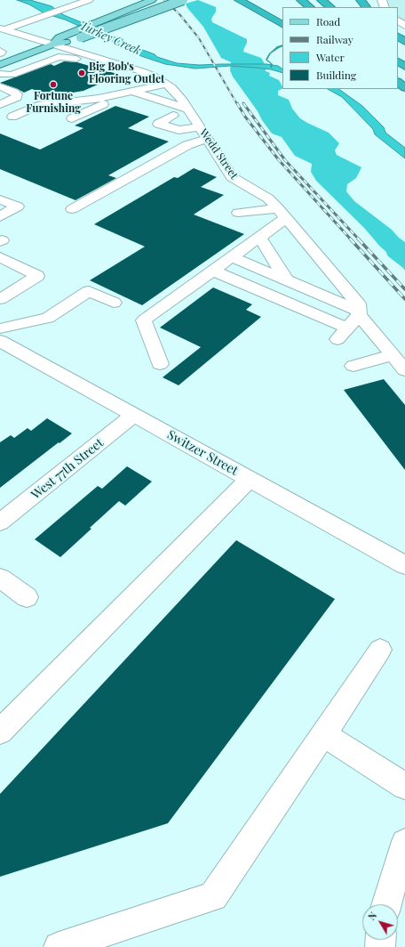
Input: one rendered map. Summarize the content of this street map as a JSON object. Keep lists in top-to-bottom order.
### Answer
{
  "streets": {
    "street": ["Wedd Street", "Switzer Street", "West 77th Street"]
  },
  "crossings": [
    ["Switzer Street", "West 77th Street"]
  ],
  "water": ["Turkey Creek"],
  "places": ["Big Bob's Flooring Outlet", "Fortune Furnishing"],
  "legend": [
    "Road",
    "Railway",
    "Water",
    "Building"
  ],
  "north": "top left"
}
